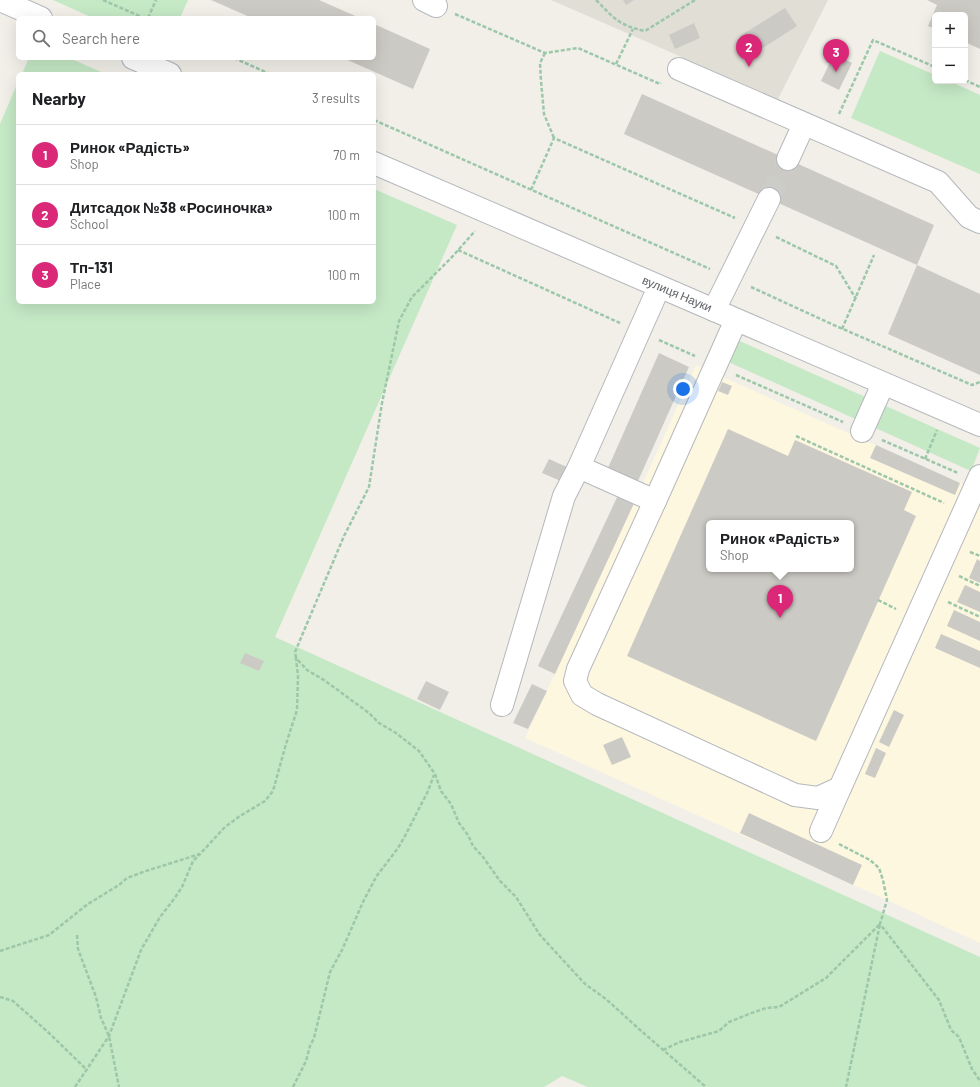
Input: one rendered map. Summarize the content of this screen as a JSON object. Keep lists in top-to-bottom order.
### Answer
{
  "streets": {
    "street": ["вулиця Науки"]
  },
  "page": {
    "map_buttons": ["+", "−"],
    "search": "Search here",
    "pins": ["2", "3", "1"],
    "heading": ["Nearby", "3 results"],
    "list": [
      {
        "mark": "1",
        "name": "Ринок «Радість»",
        "note": "Shop",
        "value": "70 m"
      },
      {
        "mark": "2",
        "name": "Дитсадок №38 «Росиночка»",
        "note": "School",
        "value": "100 m"
      },
      {
        "mark": "3",
        "name": "Тп-131",
        "note": "Place",
        "value": "100 m"
      }
    ],
    "popup": ["Ринок «Радість»", "Shop"]
  }
}
